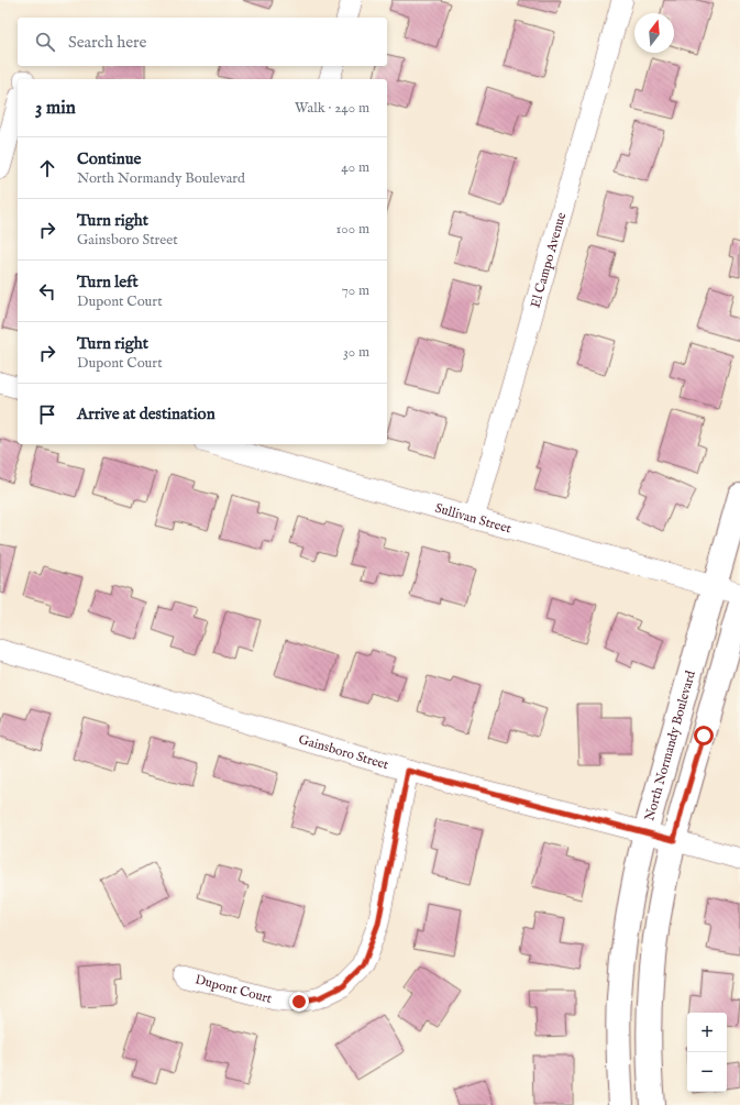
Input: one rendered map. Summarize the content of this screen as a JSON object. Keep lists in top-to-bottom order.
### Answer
{
  "streets": {
    "street": [
      "El Campo Avenue",
      "Sullivan Street",
      "North Normandy Boulevard",
      "Gainsboro Street",
      "Dupont Court"
    ]
  },
  "crossings": [
    ["El Campo Avenue", "Sullivan Street"],
    ["Sullivan Street", "North Normandy Boulevard"],
    ["North Normandy Boulevard", "Gainsboro Street"],
    ["Gainsboro Street", "Dupont Court"]
  ],
  "north": "top",
  "page": {
    "search": "Search here",
    "heading": ["3 min", "Walk · 240 m"],
    "list": [
      ["Continue", "North Normandy Boulevard", "40 m"],
      ["Turn right", "Gainsboro Street", "100 m"],
      ["Turn left", "Dupont Court", "70 m"],
      ["Turn right", "Dupont Court", "30 m"],
      "Arrive at destination"
    ],
    "map_buttons": ["+", "−"]
  }
}
